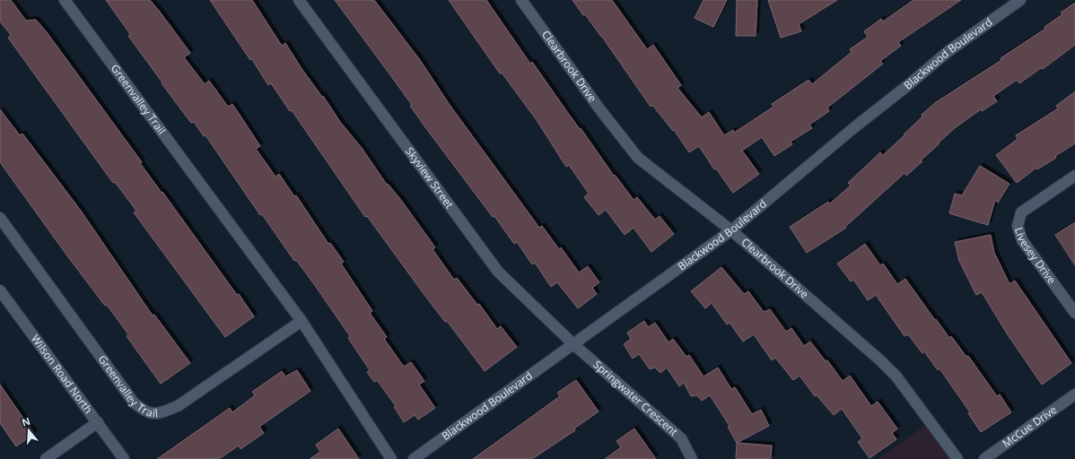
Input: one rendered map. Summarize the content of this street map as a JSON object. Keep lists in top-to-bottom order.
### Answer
{
  "streets": {
    "street": [
      "Blackwood Boulevard",
      "Clearbrook Drive",
      "Greenvalley Trail",
      "Skyview Street",
      "Livesey Drive",
      "Wilson Road North",
      "Springwater Crescent",
      "McCue Drive"
    ]
  },
  "crossings": [
    ["Blackwood Boulevard", "Clearbrook Drive"],
    ["Blackwood Boulevard", "Skyview Street"],
    ["Blackwood Boulevard", "Springwater Crescent"],
    ["Skyview Street", "Springwater Crescent"]
  ],
  "north": "top"
}
